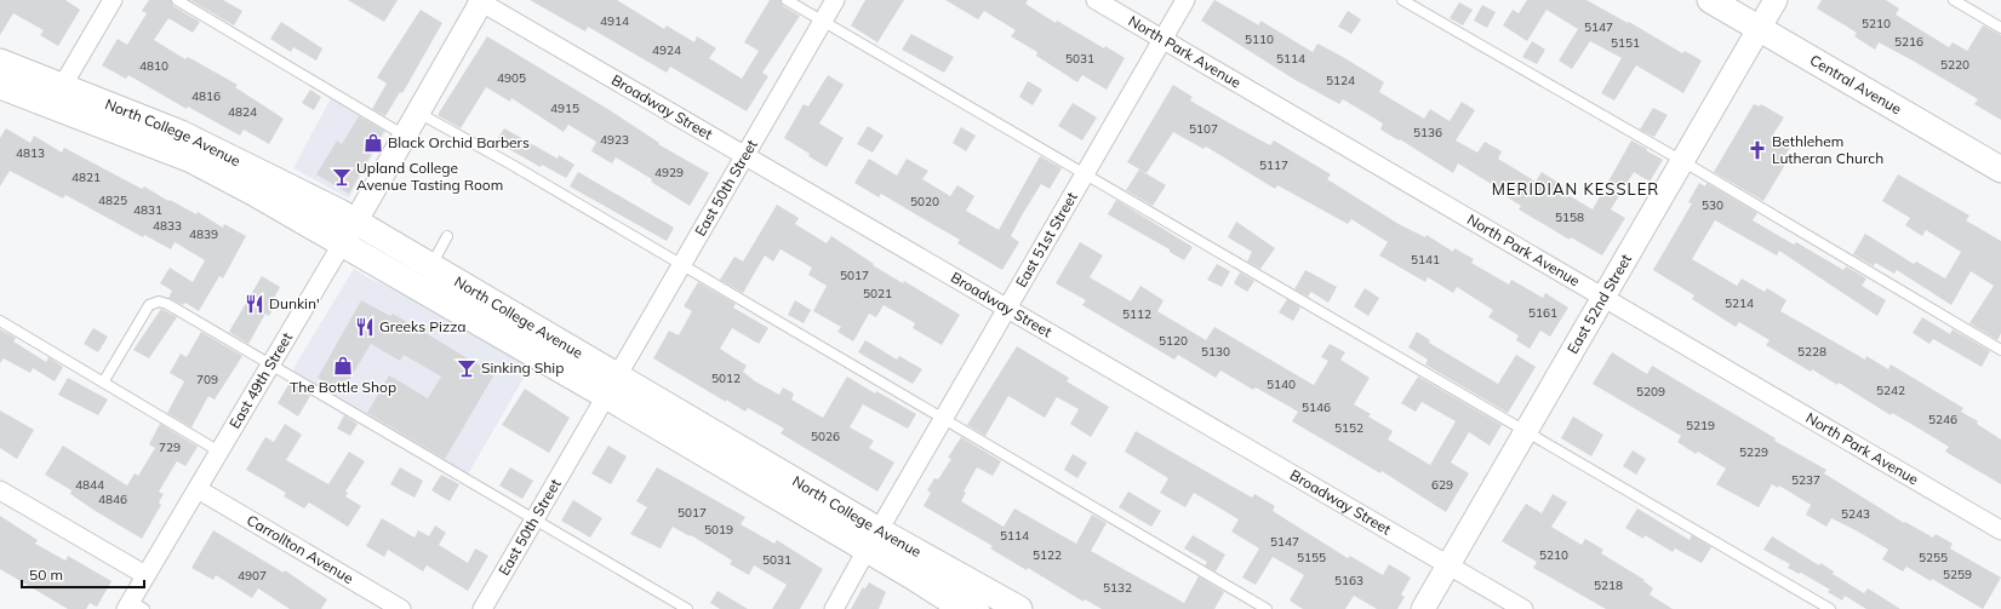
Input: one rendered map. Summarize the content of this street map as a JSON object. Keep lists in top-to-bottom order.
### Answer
{
  "streets": {
    "main road": ["Central Avenue", "North College Avenue"],
    "street": [
      "North Park Avenue",
      "Broadway Street",
      "East 50th Street",
      "East 51st Street",
      "East 52nd Street",
      "East 49th Street",
      "Carrollton Avenue"
    ]
  },
  "crossings": [
    ["North Park Avenue", "East 51st Street"],
    ["North Park Avenue", "East 52nd Street"],
    ["Central Avenue", "East 52nd Street"],
    ["Broadway Street", "East 50th Street"],
    ["Broadway Street", "East 51st Street"],
    ["Broadway Street", "East 52nd Street"],
    ["Broadway Street", "East 49th Street"],
    ["North College Avenue", "East 50th Street"],
    ["North College Avenue", "East 51st Street"],
    ["North College Avenue", "East 49th Street"],
    ["East 49th Street", "Carrollton Avenue"]
  ],
  "districts": ["MERIDIAN KESSLER"],
  "places": {
    "shop": ["Black Orchid Barbers", "The Bottle Shop"],
    "church": ["Bethlehem Lutheran Church"],
    "bar": ["Upland College Avenue Tasting Room", "Sinking Ship"],
    "restaurant": ["Dunkin'", "Greeks Pizza"]
  },
  "house_numbers": [
    "4914",
    "5210",
    "5147",
    "5110",
    "5216",
    "5151",
    "4924",
    "5031",
    "5114",
    "5220",
    "4810",
    "4905",
    "5124",
    "4816",
    "4915",
    "4824",
    "5107",
    "5136",
    "4923",
    "4813",
    "5117",
    "4929",
    "4821",
    "4825",
    "5020",
    "530",
    "4831",
    "5158",
    "4833",
    "4839",
    "5141",
    "5017",
    "5021",
    "5214",
    "5161",
    "5112",
    "5120",
    "5130",
    "5228",
    "5012",
    "709",
    "5140",
    "5242",
    "5209",
    "5146",
    "5246",
    "5219",
    "5152",
    "5026",
    "729",
    "5229",
    "5237",
    "4844",
    "629",
    "4846",
    "5017",
    "5243",
    "5019",
    "5114",
    "5147",
    "5122",
    "5210",
    "5155",
    "5255",
    "5031",
    "5259",
    "4907",
    "5163",
    "5218",
    "5132"
  ],
  "scale_bar": "50 m"
}
